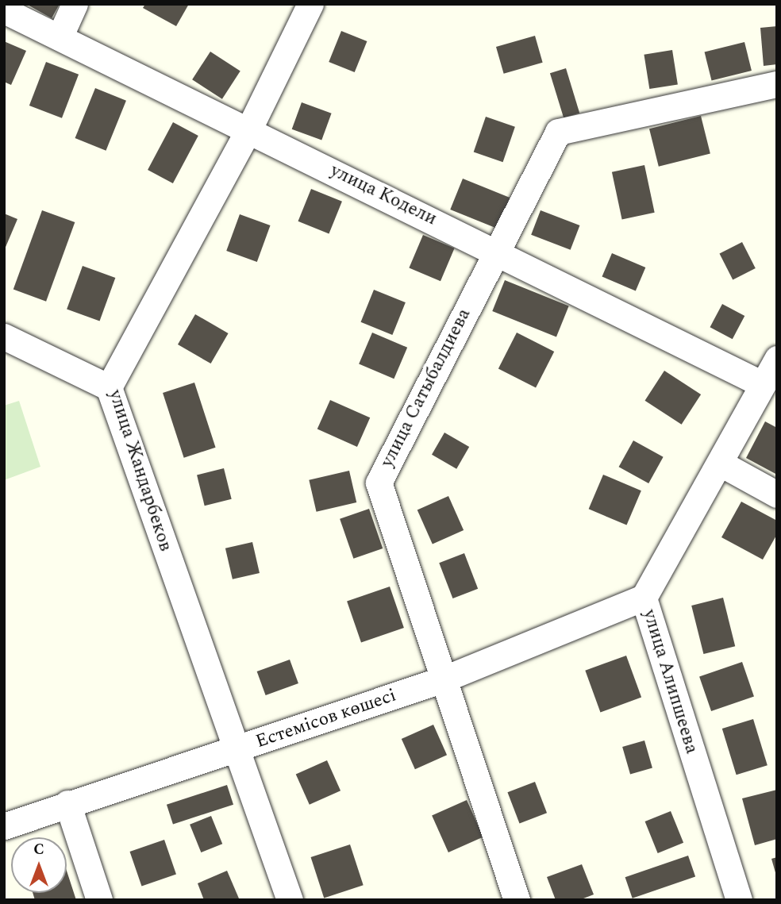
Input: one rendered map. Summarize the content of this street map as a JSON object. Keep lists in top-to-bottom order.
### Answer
{
  "streets": {
    "street": [
      "улица Кодели",
      "улица Сатыбалдиева",
      "улица Жандарбеков",
      "улица Алипшеева",
      "Естемісов көшесі"
    ]
  },
  "crossings": [
    ["улица Кодели", "улица Сатыбалдиева"],
    ["улица Кодели", "улица Жандарбеков"],
    ["улица Кодели", "улица Алипшеева"],
    ["улица Сатыбалдиева", "Естемісов көшесі"],
    ["улица Жандарбеков", "Естемісов көшесі"],
    ["улица Алипшеева", "Естемісов көшесі"]
  ],
  "north": "top"
}
